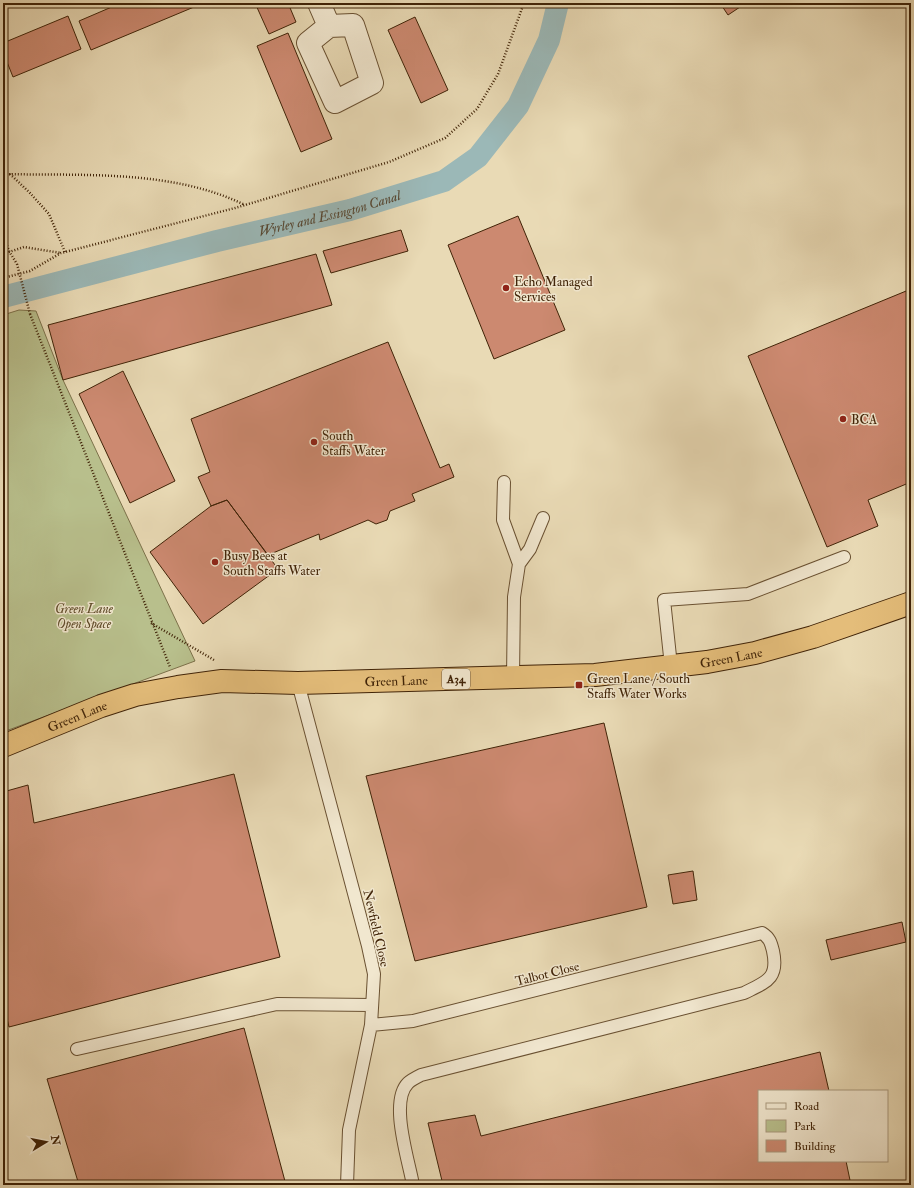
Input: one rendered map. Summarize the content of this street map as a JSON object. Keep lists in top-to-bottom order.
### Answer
{
  "streets": {
    "highway": ["Green Lane", "A34"],
    "lane": ["Newfield Close", "Talbot Close"]
  },
  "crossings": [
    ["Green Lane", "Newfield Close"],
    ["Newfield Close", "Talbot Close"]
  ],
  "water": ["Wyrley and Essington Canal"],
  "parks": ["Green Lane Open Space"],
  "places": {
    "other": [
      "Echo Managed Services",
      "BCA",
      "South Staffs Water",
      "Busy Bees at South Staffs Water"
    ],
    "transit": ["Green Lane / South Staffs Water Works"]
  },
  "legend": ["Road", "Park", "Building"],
  "north": "right"
}
